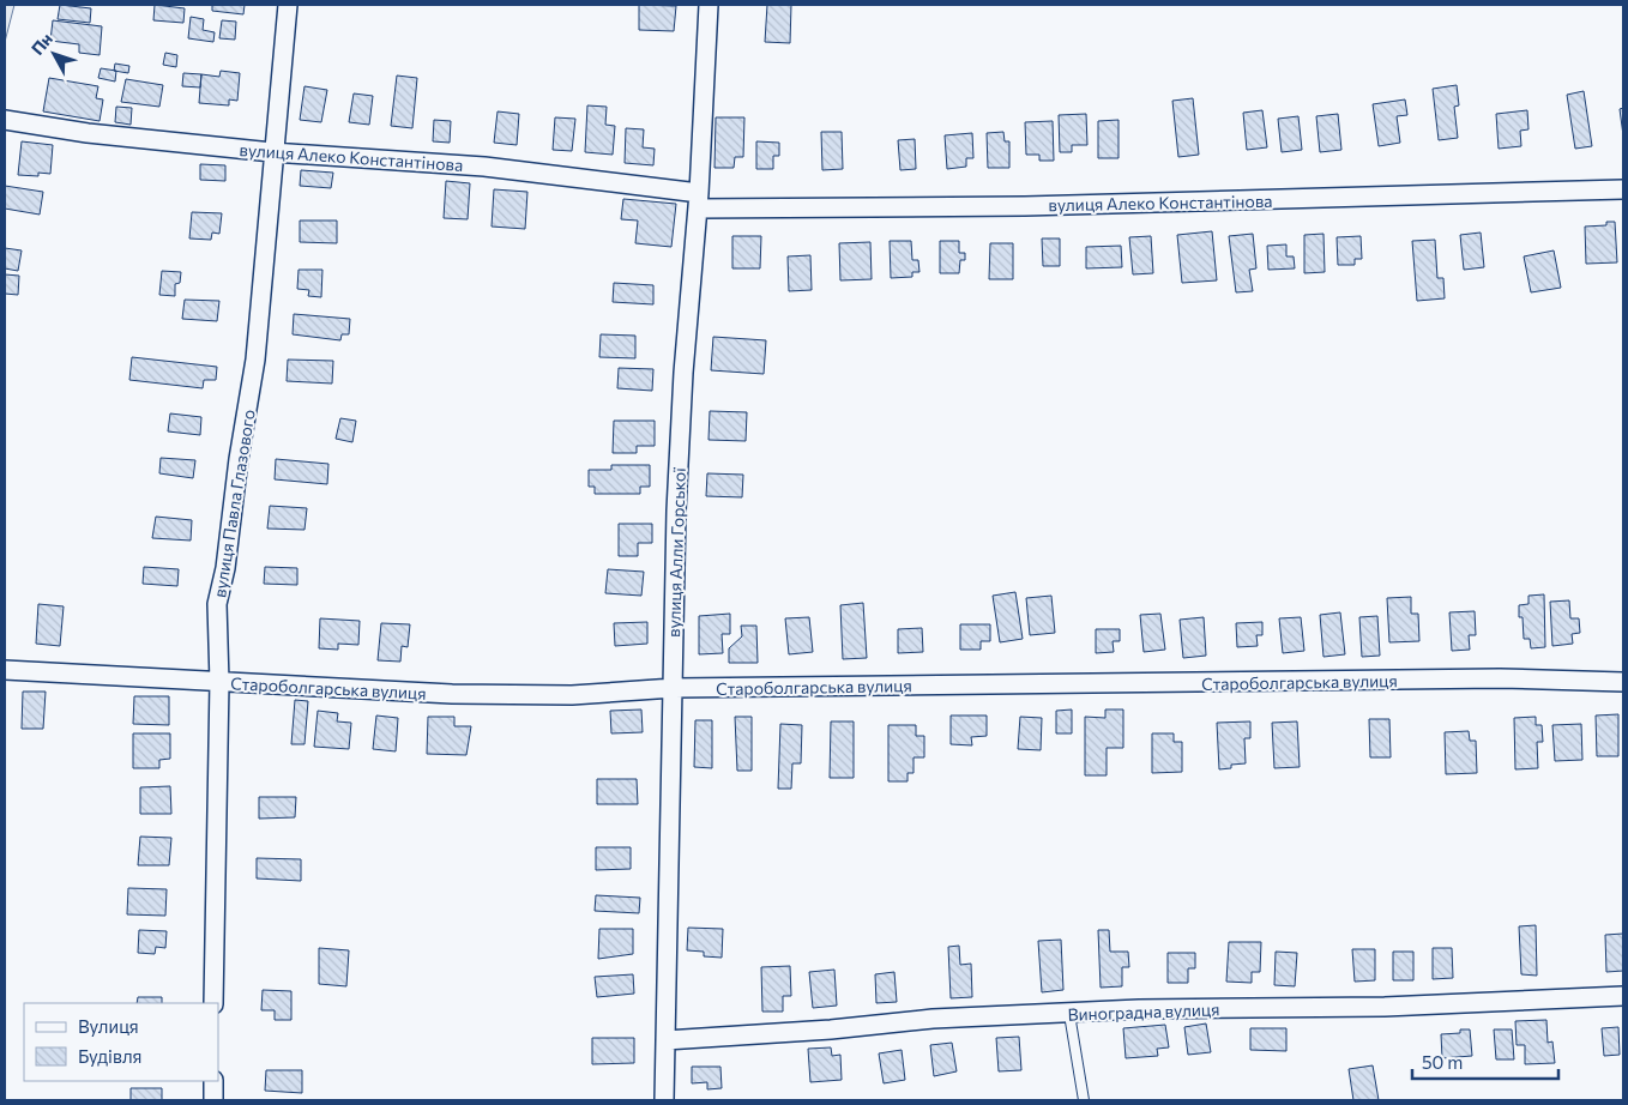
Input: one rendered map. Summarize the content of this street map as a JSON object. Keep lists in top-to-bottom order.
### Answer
{
  "streets": {
    "street": [
      "вулиця Алеко Константінова",
      "вулиця Павла Глазового",
      "вулиця Алли Горської",
      "Староболгарська вулиця",
      "Виноградна вулиця"
    ]
  },
  "crossings": [
    ["вулиця Алеко Константінова", "вулиця Павла Глазового"],
    ["вулиця Алеко Константінова", "вулиця Алли Горської"],
    ["вулиця Павла Глазового", "Староболгарська вулиця"],
    ["вулиця Алли Горської", "Староболгарська вулиця"],
    ["вулиця Алли Горської", "Виноградна вулиця"]
  ],
  "legend": ["Вулиця", "Будівля"],
  "scale_bar": "50 m",
  "north": "top left"
}
